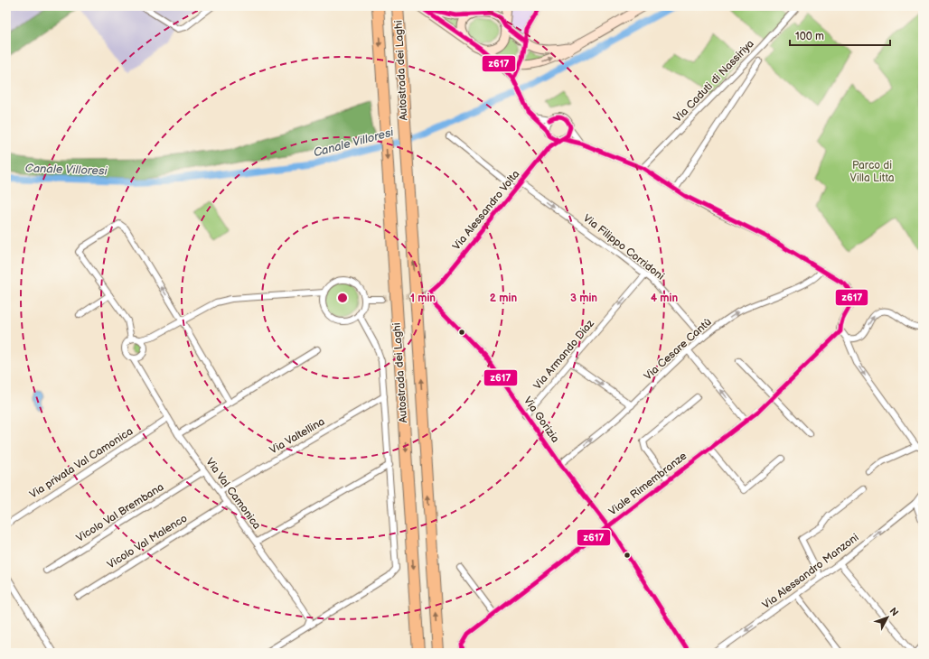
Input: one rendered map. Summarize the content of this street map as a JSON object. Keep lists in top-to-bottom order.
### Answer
{
  "streets": {
    "highway": ["Autostrada dei Laghi"],
    "street": [
      "Via Caduti di Nassiriya",
      "Via Alessandro Volta",
      "Via Filippo Corridoni",
      "Via Cesare Cantù",
      "Via Armando Diaz",
      "Via Gorizia",
      "Via Valtellina",
      "Via privata Val Camonica",
      "Viale Rimembranze",
      "Via Val Camonica",
      "Vicolo Val Brembana",
      "Vicolo Val Malenco",
      "Via Alessandro Manzoni"
    ]
  },
  "crossings": [
    ["Via Alessandro Volta", "Via Filippo Corridoni"],
    ["Via Alessandro Volta", "Via Gorizia"],
    ["Via Filippo Corridoni", "Via Cesare Cantù"],
    ["Via Filippo Corridoni", "Via Armando Diaz"],
    ["Via Cesare Cantù", "Via Gorizia"],
    ["Via Armando Diaz", "Via Gorizia"],
    ["Via Gorizia", "Viale Rimembranze"],
    ["Via Valtellina", "Via Val Camonica"],
    ["Via privata Val Camonica", "Via Val Camonica"],
    ["Via Val Camonica", "Vicolo Val Brembana"],
    ["Via Val Camonica", "Vicolo Val Malenco"]
  ],
  "one_way": ["Via Filippo Corridoni", "Via Cesare Cantù", "Via Armando Diaz"],
  "water": ["Canale Villoresi"],
  "parks": ["Parco di Villa Litta"],
  "lines": ["transit line z617"],
  "scale_bar": "100 m",
  "north": "top right",
  "rings": [
    "1 min",
    "2 min",
    "3 min",
    "4 min"
  ]
}
